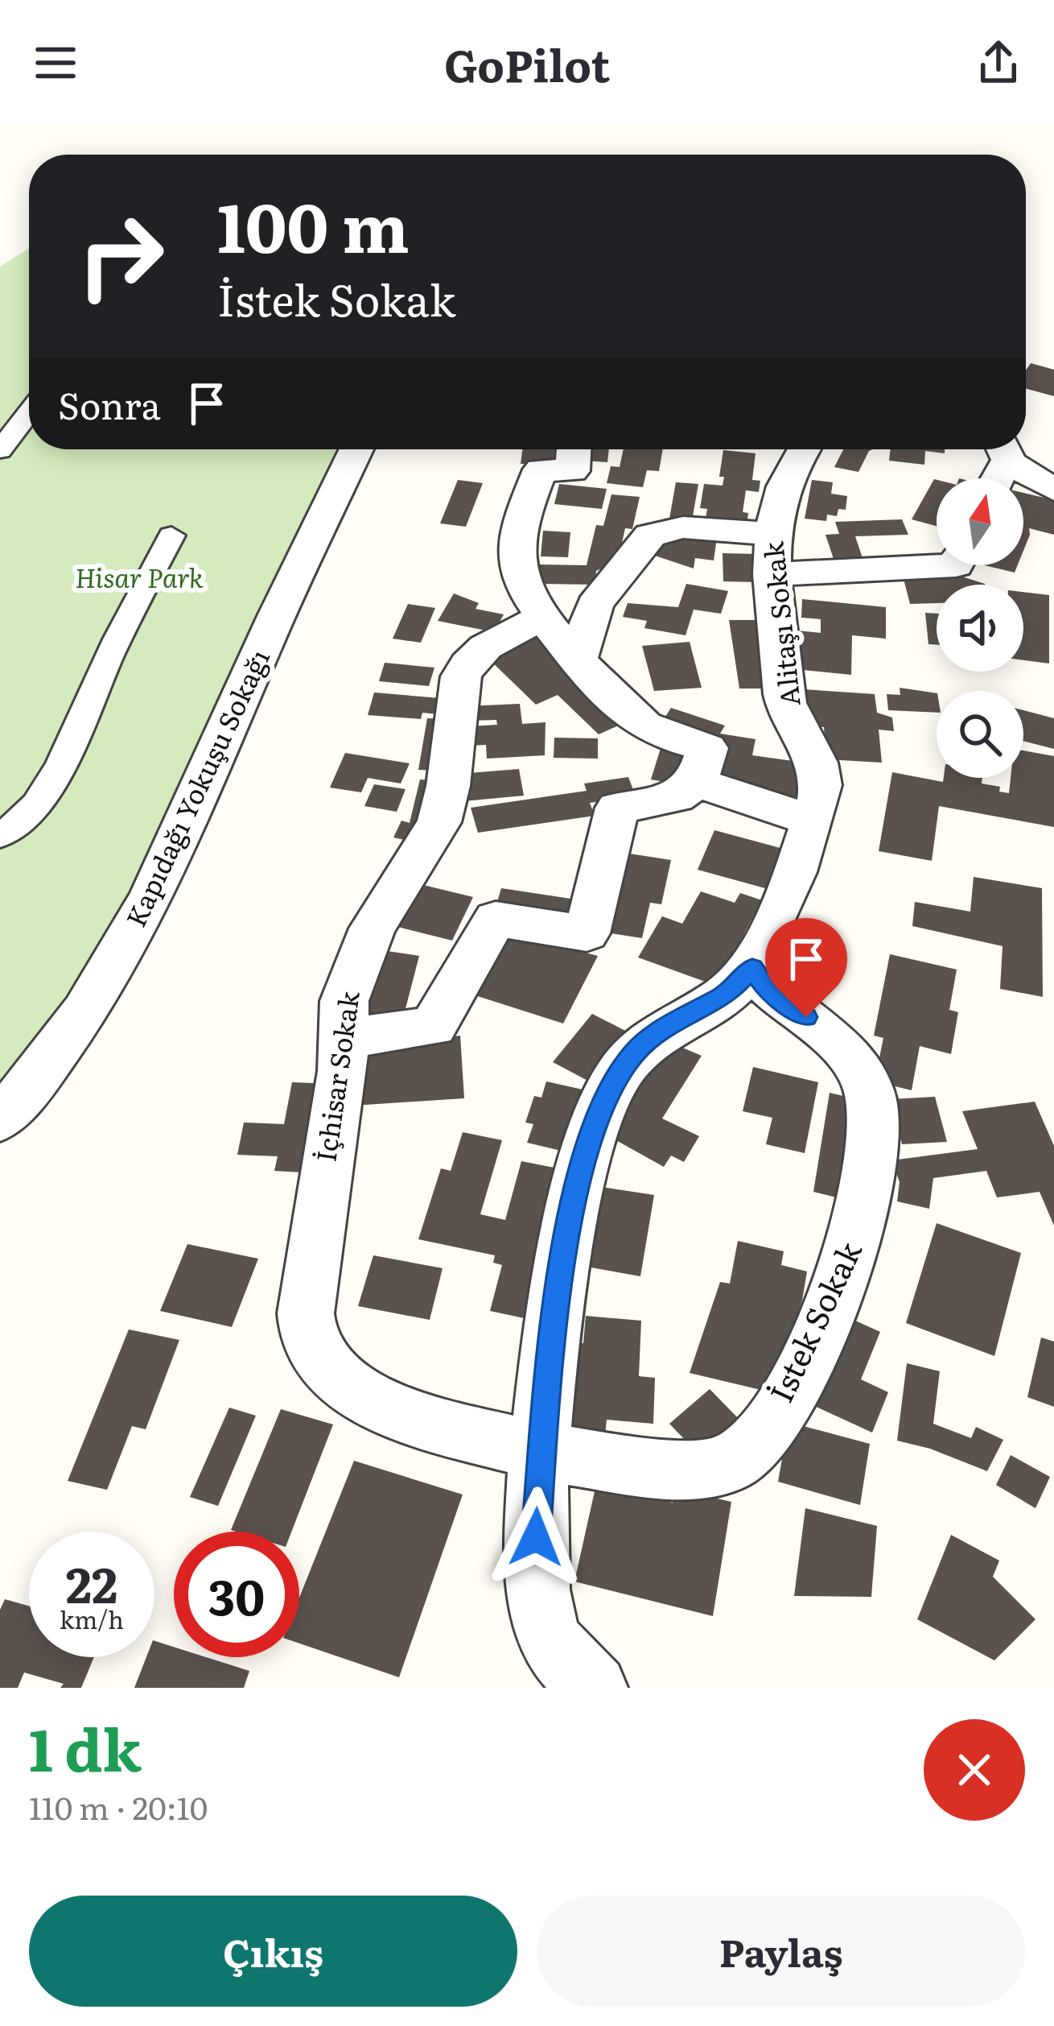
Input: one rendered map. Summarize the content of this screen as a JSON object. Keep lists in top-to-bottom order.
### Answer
{
  "streets": {
    "street": [
      "Alitaşı Sokak",
      "Kapıdağı Yokuşu Sokağı",
      "İçhisar Sokak",
      "İstek Sokak"
    ]
  },
  "crossings": [
    ["Alitaşı Sokak", "İçhisar Sokak"],
    ["Alitaşı Sokak", "İstek Sokak"],
    ["İçhisar Sokak", "İstek Sokak"]
  ],
  "parks": ["Hisar Park"],
  "north": "top",
  "page": {
    "header": "GoPilot",
    "turn": ["100 m", "İstek Sokak"],
    "then": "Sonra",
    "speed": "22 km/h",
    "limit": "30",
    "heading": ["1 dk", "110 m · 20:10"],
    "buttons": ["Çıkış", "Paylaş"]
  }
}
